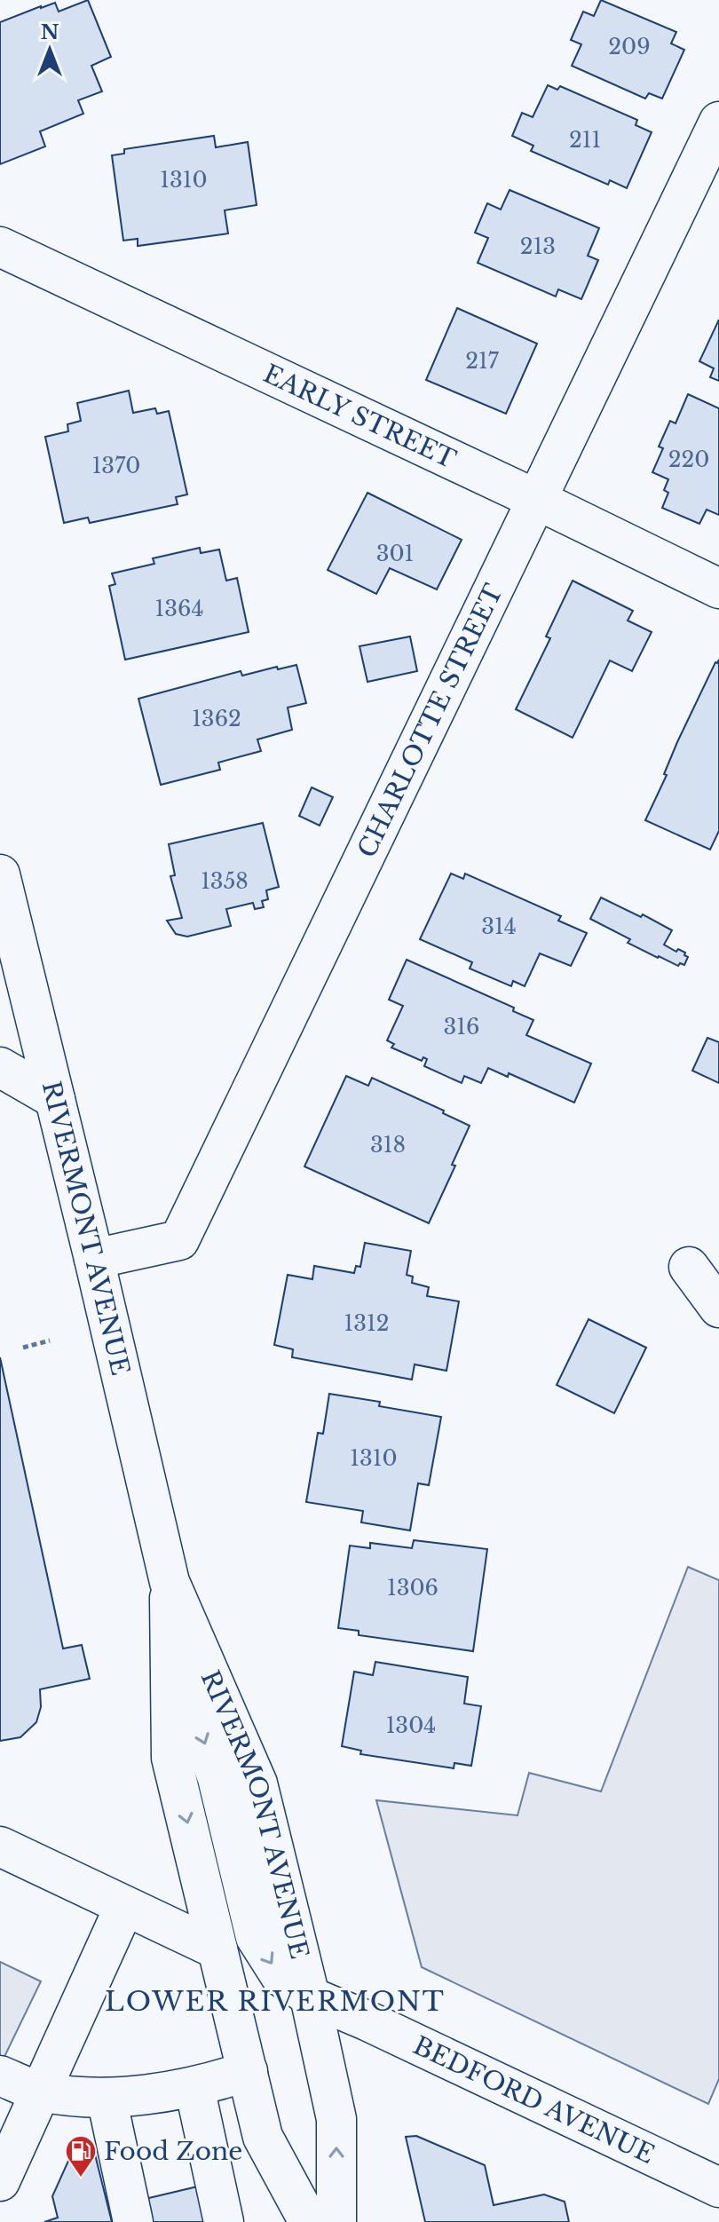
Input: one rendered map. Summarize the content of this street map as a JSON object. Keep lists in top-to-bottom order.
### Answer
{
  "streets": {
    "street": [
      "EARLY STREET",
      "CHARLOTTE STREET",
      "RIVERMONT AVENUE",
      "BEDFORD AVENUE"
    ]
  },
  "crossings": [
    ["EARLY STREET", "CHARLOTTE STREET"],
    ["CHARLOTTE STREET", "RIVERMONT AVENUE"],
    ["RIVERMONT AVENUE", "BEDFORD AVENUE"]
  ],
  "districts": ["LOWER RIVERMONT"],
  "places": {
    "fuel station": ["Food Zone"]
  },
  "house_numbers": [
    "209",
    "211",
    "1310",
    "213",
    "217",
    "220",
    "1370",
    "301",
    "1364",
    "1362",
    "1358",
    "314",
    "316",
    "318",
    "1312",
    "1310",
    "1306",
    "1304"
  ],
  "north": "top"
}
